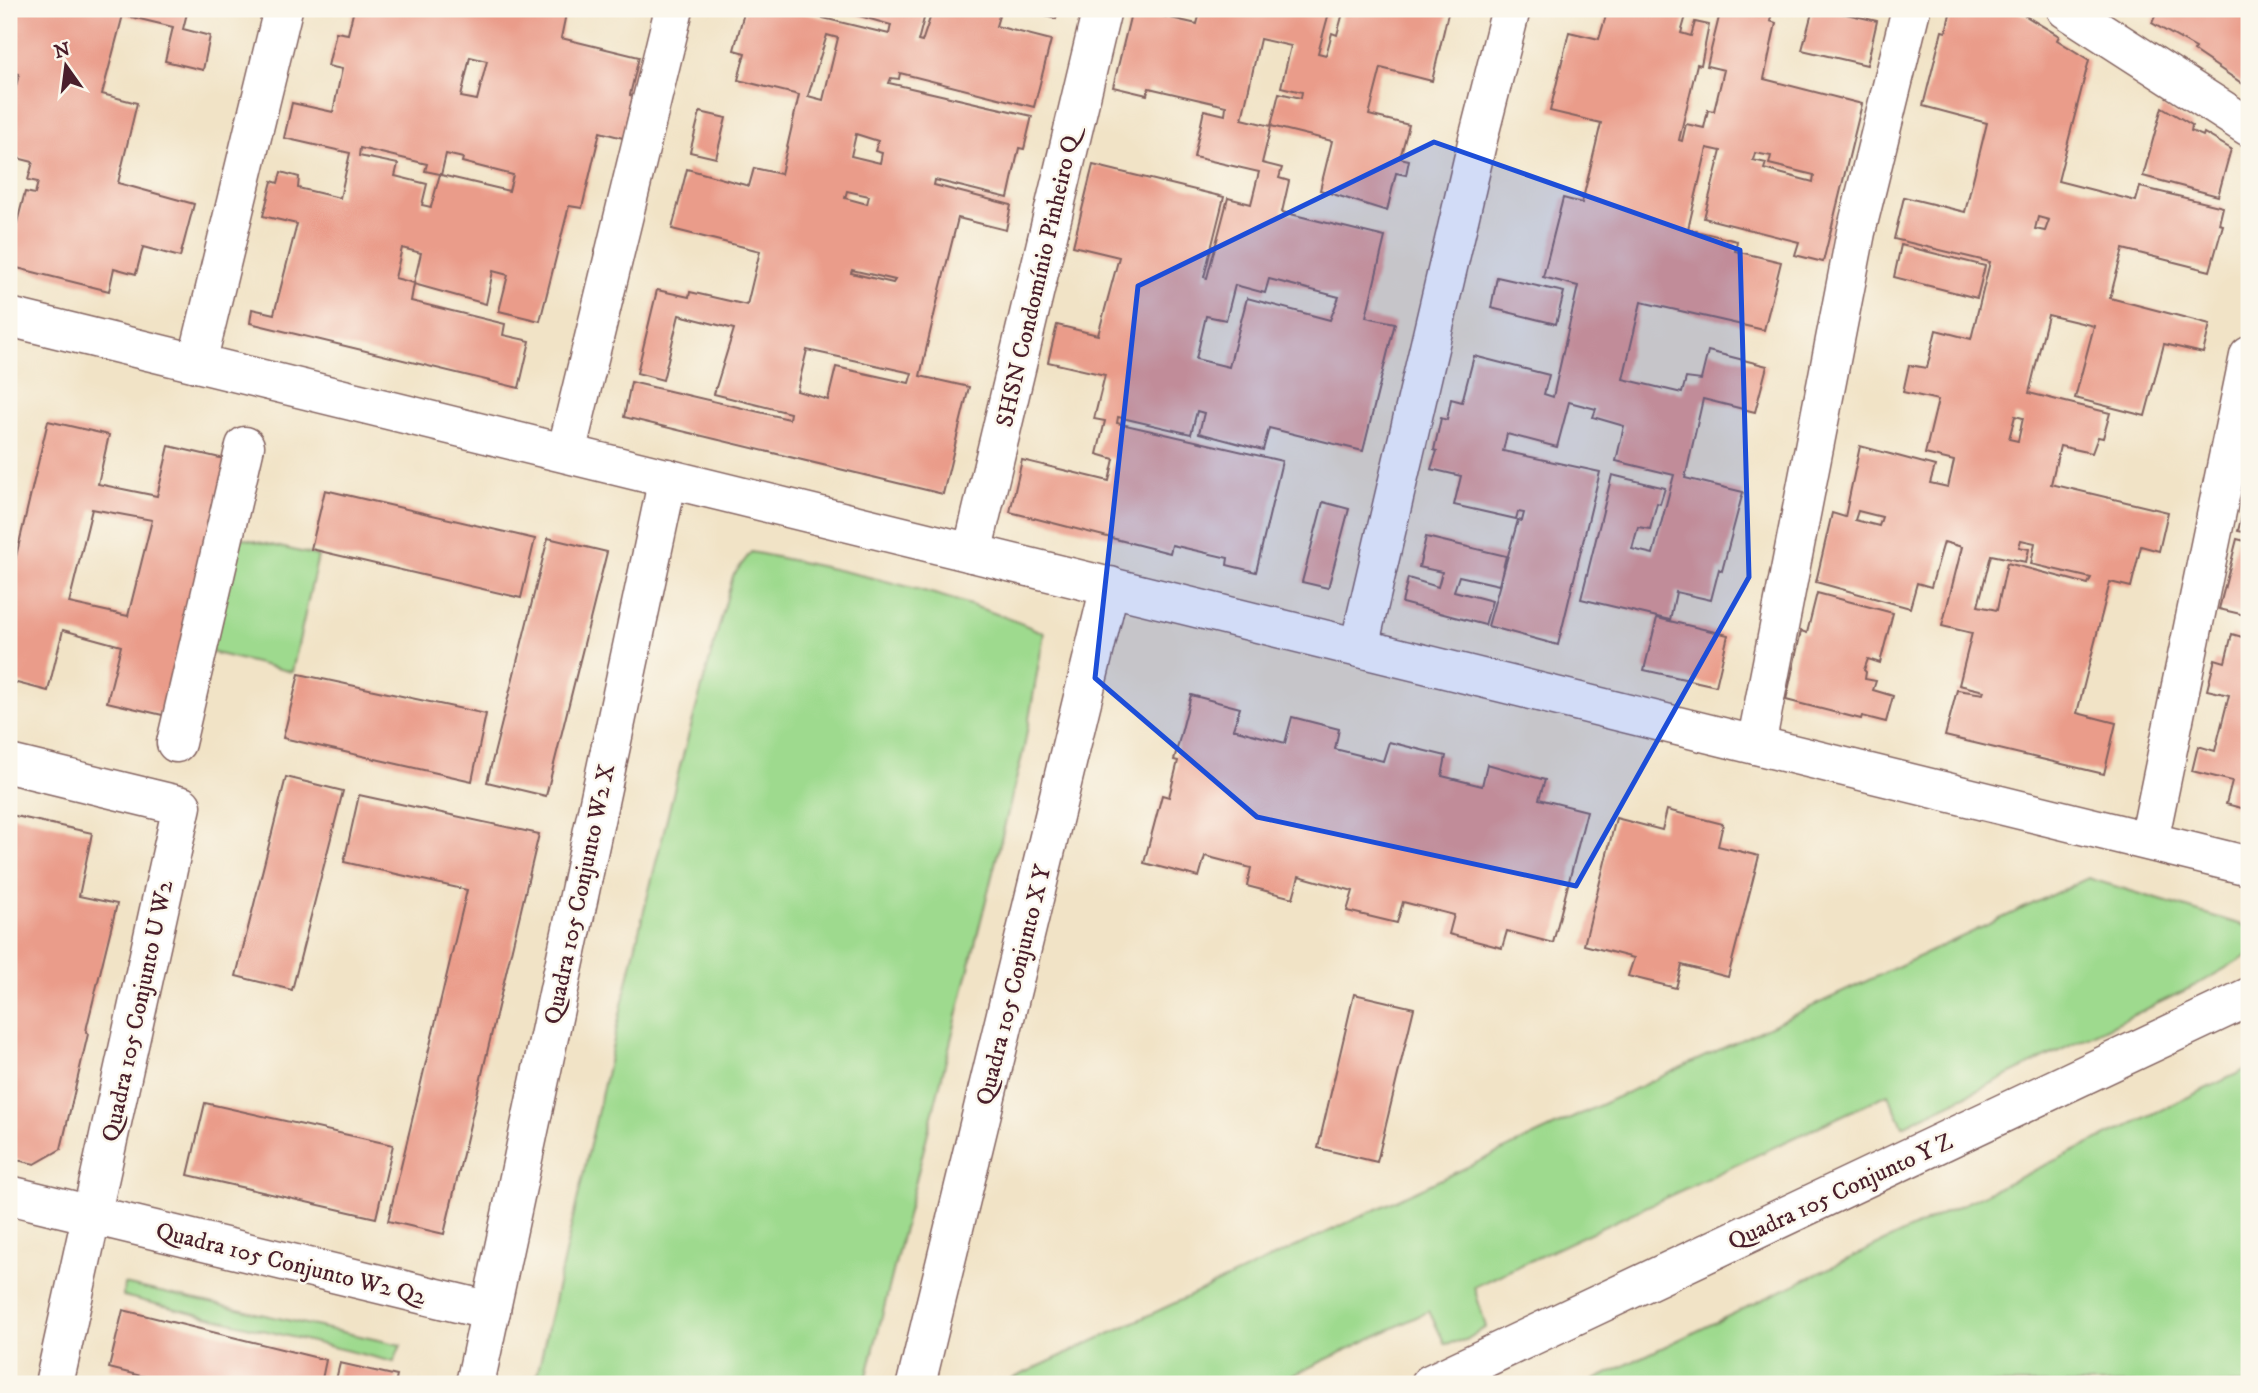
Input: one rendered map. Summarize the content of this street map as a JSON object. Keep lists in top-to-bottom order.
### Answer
{
  "streets": {
    "street": [
      "SHSN Condomínio Pinheiro Q",
      "Quadra 105 Conjunto W2 X",
      "Quadra 105 Conjunto X Y",
      "Quadra 105 Conjunto U W2",
      "Quadra 105 Conjunto Y Z",
      "Quadra 105 Conjunto W2 Q2"
    ]
  },
  "crossings": [
    ["Quadra 105 Conjunto W2 X", "Quadra 105 Conjunto W2 Q2"],
    ["Quadra 105 Conjunto U W2", "Quadra 105 Conjunto W2 Q2"]
  ],
  "north": "top"
}
